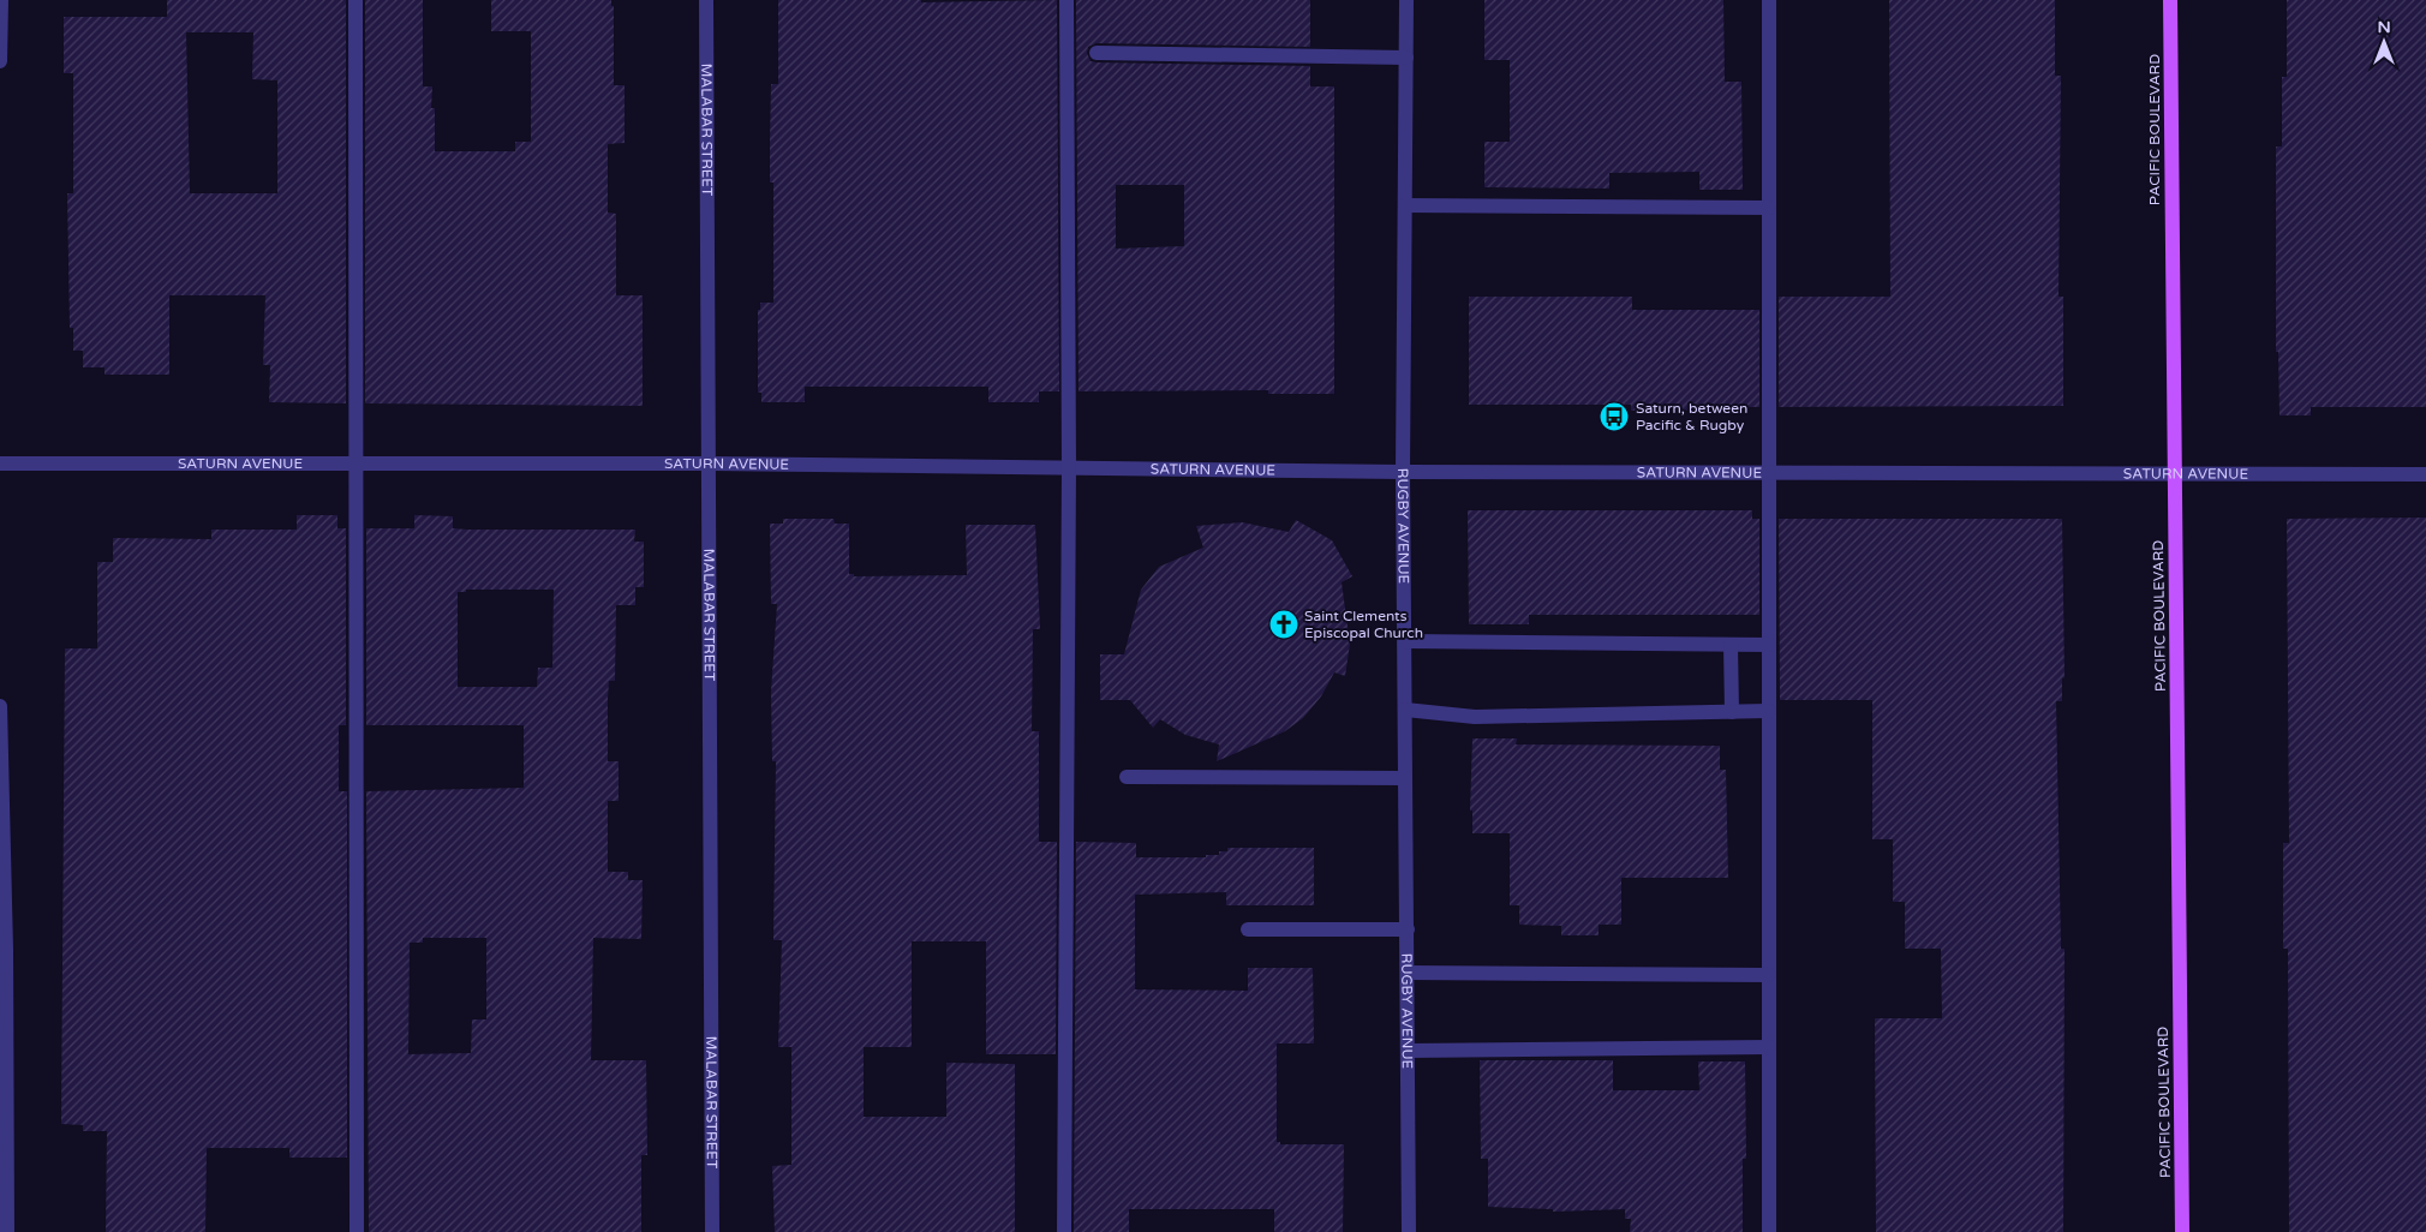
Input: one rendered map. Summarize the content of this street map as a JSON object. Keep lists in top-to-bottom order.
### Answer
{
  "streets": {
    "main road": ["PACIFIC BOULEVARD"],
    "street": ["MALABAR STREET", "SATURN AVENUE", "RUGBY AVENUE"]
  },
  "crossings": [
    ["MALABAR STREET", "SATURN AVENUE"],
    ["PACIFIC BOULEVARD", "SATURN AVENUE"],
    ["SATURN AVENUE", "RUGBY AVENUE"]
  ],
  "places": {
    "bus stop": ["Saturn, between Pacific & Rugby"],
    "church": ["Saint Clements Episcopal Church"]
  },
  "north": "top"
}
